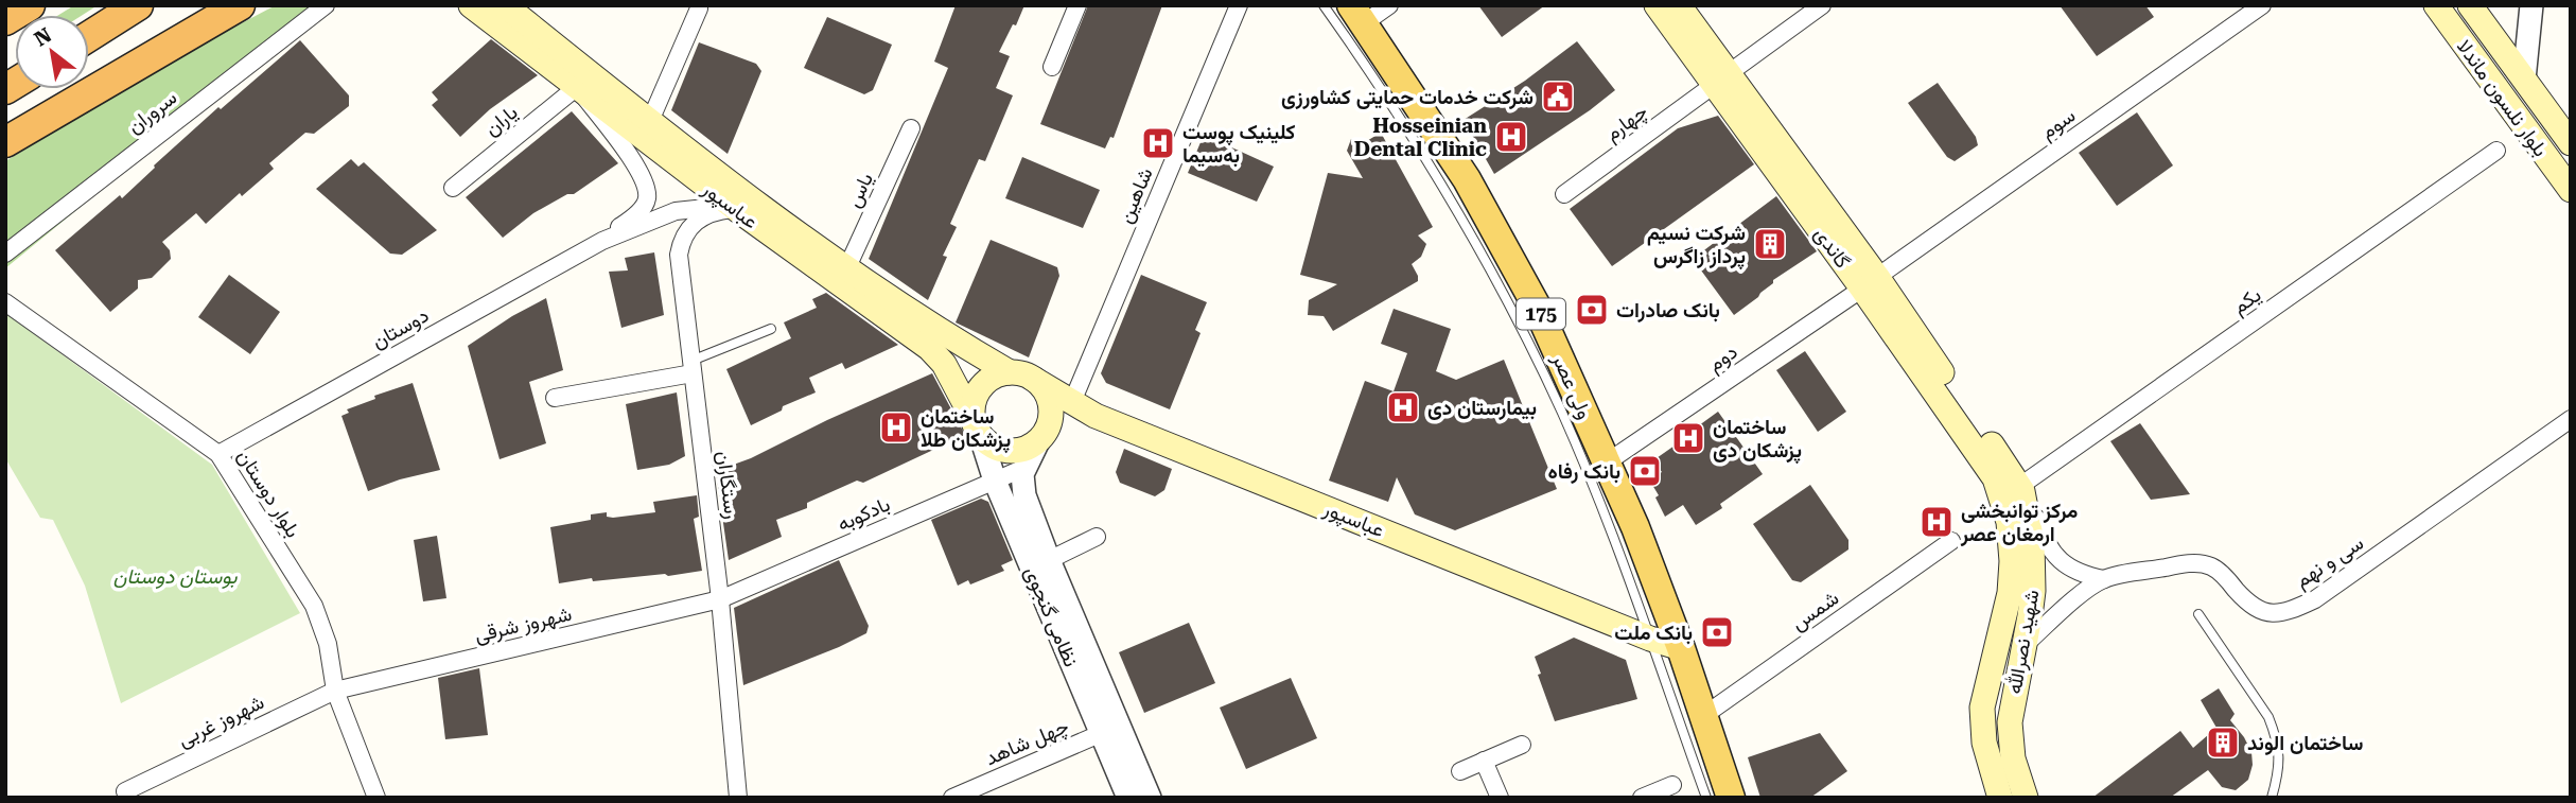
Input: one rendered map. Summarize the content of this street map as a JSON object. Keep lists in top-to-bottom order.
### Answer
{
  "streets": {
    "main road": [
      "بلوار نلسون ماندلا",
      "عباسپور",
      "گاندی",
      "175",
      "ولی عصر",
      "شهید نصرالله"
    ],
    "street": [
      "سروران",
      "یاران",
      "چهارم",
      "سوم",
      "یاس",
      "شاهین",
      "یکم",
      "دوستان",
      "دوم",
      "رستگاران",
      "بلوار دوستان",
      "بادکوبه",
      "سی و نهم",
      "شمس",
      "نظامی گنجوی",
      "شهروز شرقی",
      "شهروز غربی",
      "چهل شاهد"
    ]
  },
  "crossings": [
    ["یاران", "عباسپور"],
    ["یاران", "دوستان"],
    ["چهارم", "گاندی"],
    ["سوم", "گاندی"],
    ["سوم", "دوم"],
    ["یاس", "عباسپور"],
    ["شاهین", "عباسپور"],
    ["عباسپور", "دوستان"],
    ["عباسپور", "ولی عصر"],
    ["عباسپور", "رستگاران"],
    ["عباسپور", "نظامی گنجوی"],
    ["گاندی", "یکم"],
    ["گاندی", "دوم"],
    ["گاندی", "شهید نصرالله"],
    ["یکم", "شهید نصرالله"],
    ["دوستان", "رستگاران"],
    ["دوستان", "بلوار دوستان"],
    ["دوم", "ولی عصر"],
    ["ولی عصر", "شمس"],
    ["رستگاران", "بادکوبه"],
    ["رستگاران", "شهروز شرقی"],
    ["بلوار دوستان", "شهروز شرقی"],
    ["بلوار دوستان", "شهروز غربی"],
    ["بادکوبه", "نظامی گنجوی"],
    ["بادکوبه", "شهروز شرقی"],
    ["سی و نهم", "شهید نصرالله"],
    ["نظامی گنجوی", "چهل شاهد"],
    ["شهروز شرقی", "شهروز غربی"]
  ],
  "parks": ["بوستان دوستان"],
  "places": {
    "public building": ["شرکت خدمات حمایتی کشاورزی"],
    "hospital": [
      "Hosseinian Dental Clinic",
      "کلینیک پوست به‌سیما",
      "بیمارستان دی",
      "ساختمان پزشکان طلا",
      "ساختمان پزشکان دی",
      "مرکز توانبخشی ارمغان عصر"
    ],
    "building": ["شرکت نسیم پرداز زاگرس", "ساختمان الوند"],
    "bank": ["بانک صادرات", "بانک رفاه", "بانک ملت"]
  },
  "north": "top left"
}
